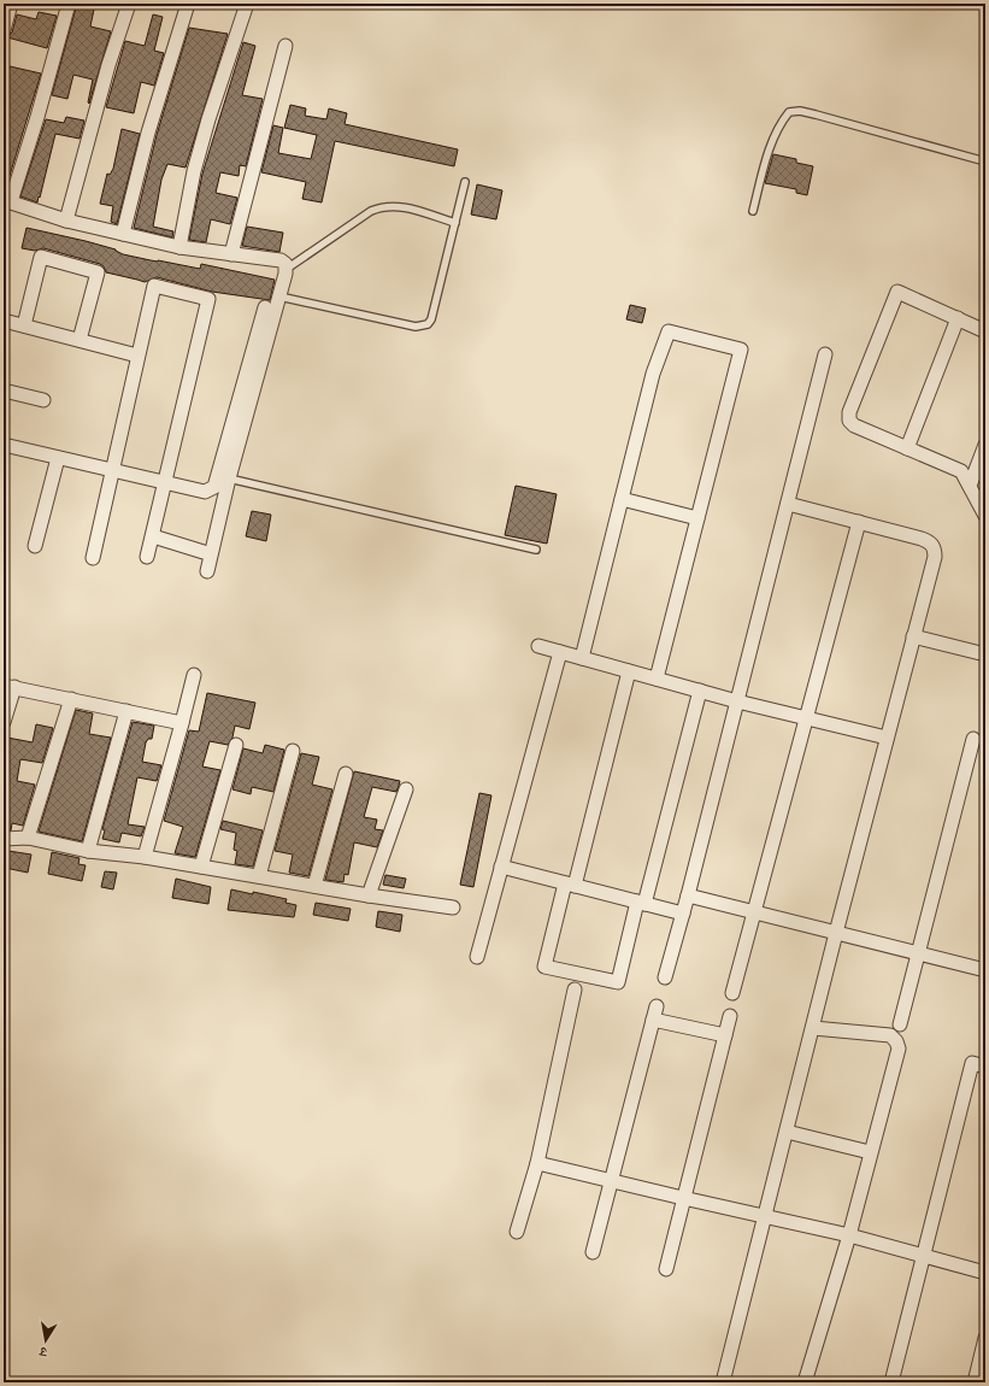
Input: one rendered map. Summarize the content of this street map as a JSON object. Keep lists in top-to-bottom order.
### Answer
{
  "north": "bottom"
}
